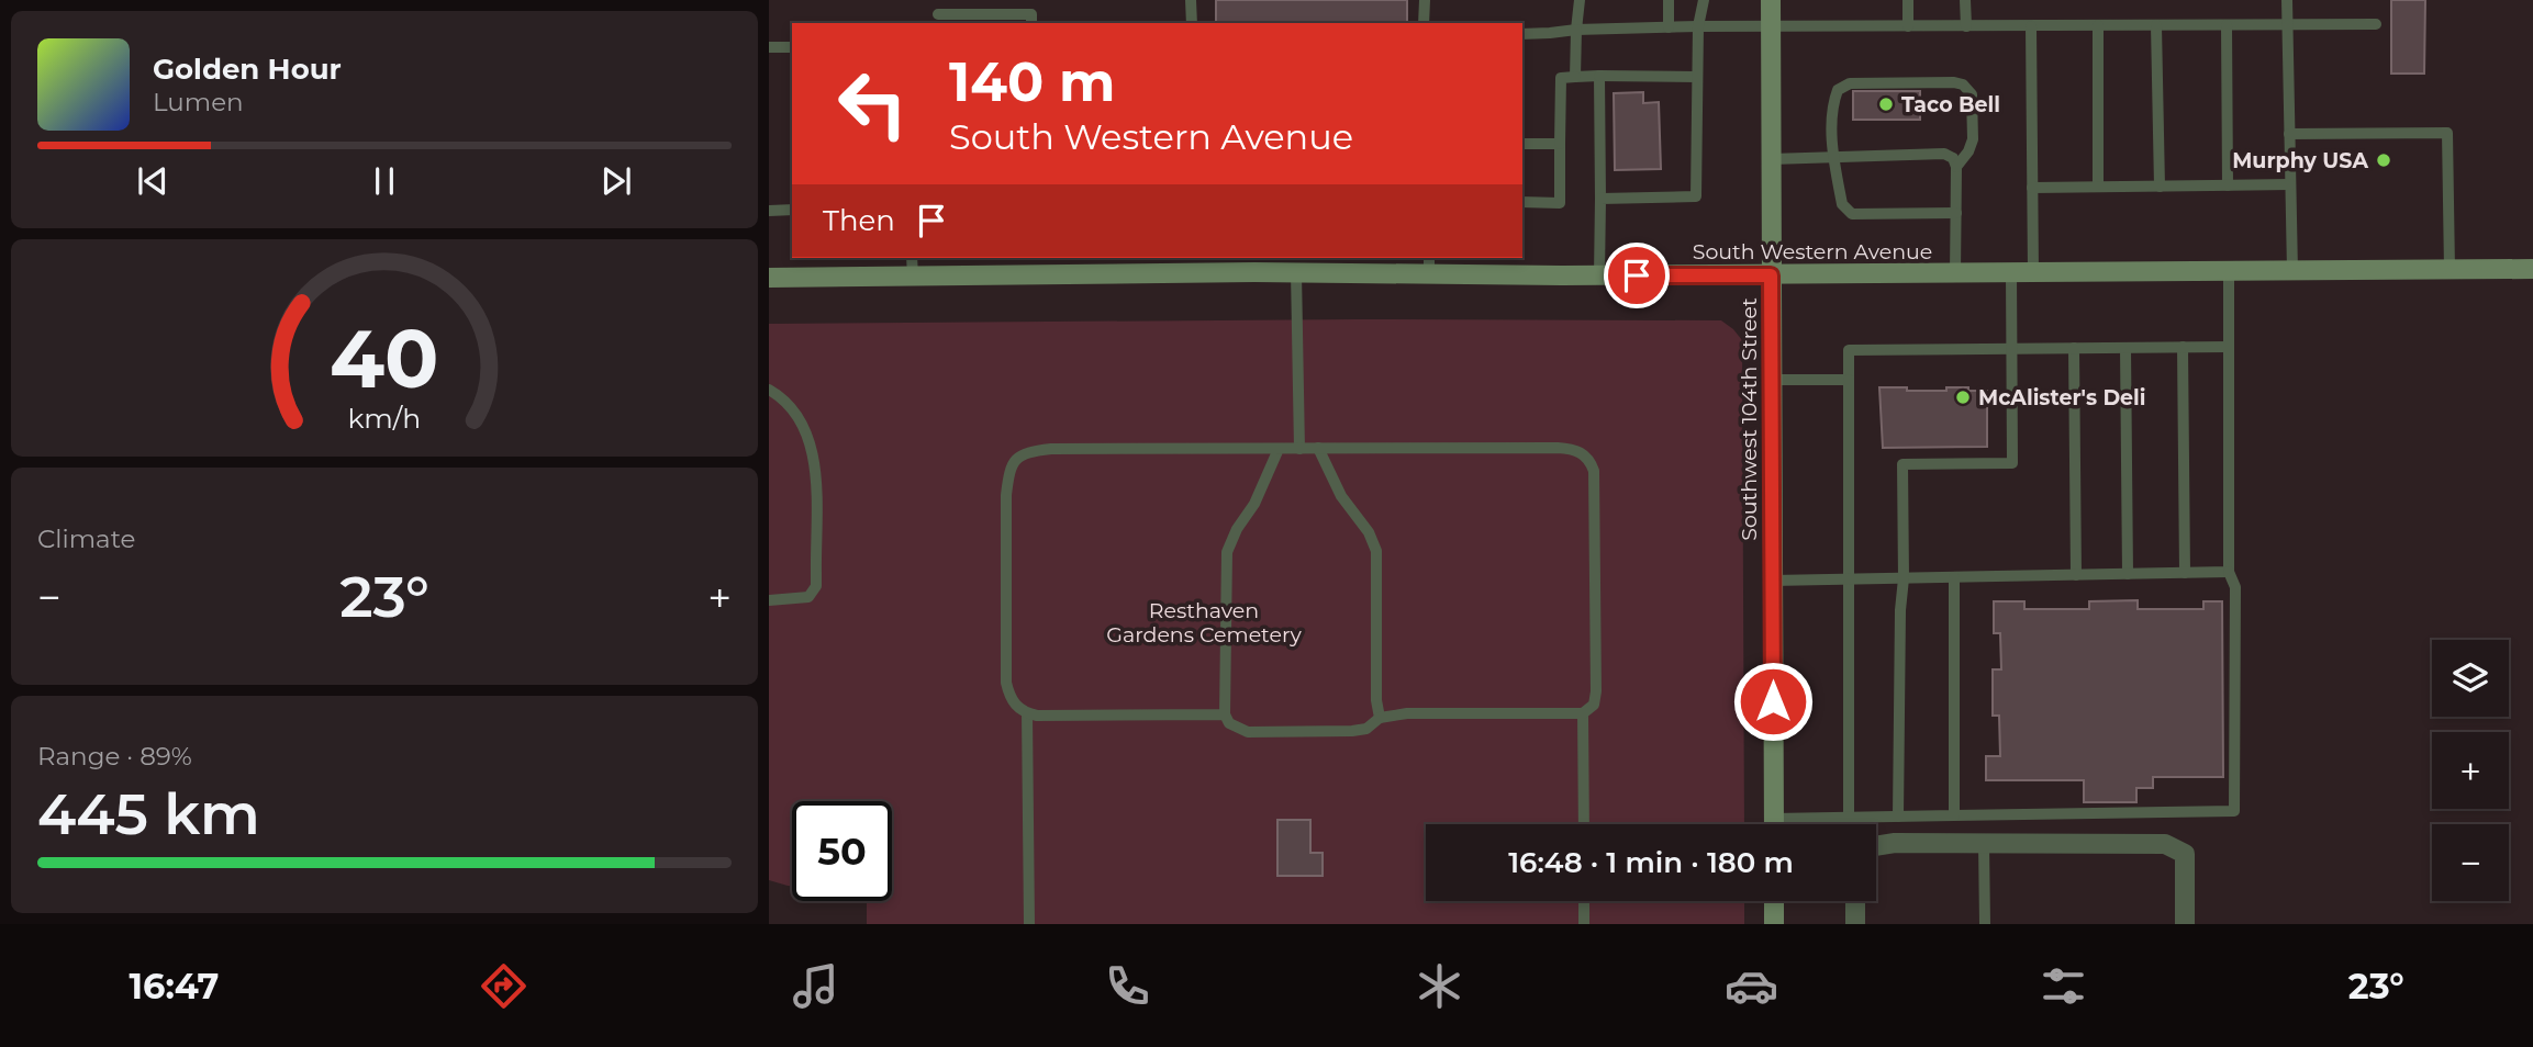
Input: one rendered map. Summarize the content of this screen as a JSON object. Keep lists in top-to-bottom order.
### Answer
{
  "streets": {
    "main road": ["South Western Avenue", "Southwest 104th Street"]
  },
  "crossings": [
    ["South Western Avenue", "Southwest 104th Street"]
  ],
  "parks": ["Resthaven Gardens Cemetery"],
  "places": ["Taco Bell", "Murphy USA", "McAlister's Deli"],
  "page": {
    "turn": ["140 m", "South Western Avenue"],
    "song": ["Golden Hour", "Lumen"],
    "then": "Then",
    "tile": [
      "Climate",
      ["Range · 89%", "445 km"]
    ],
    "heat": ["−", "23°", "+"],
    "map_buttons": ["+", "−"],
    "limit": "50",
    "trip": "16:48 · 1 min · 180 m",
    "tabs": ["16:47", "23°"],
    "gauge": ["40", "km/h"]
  }
}
